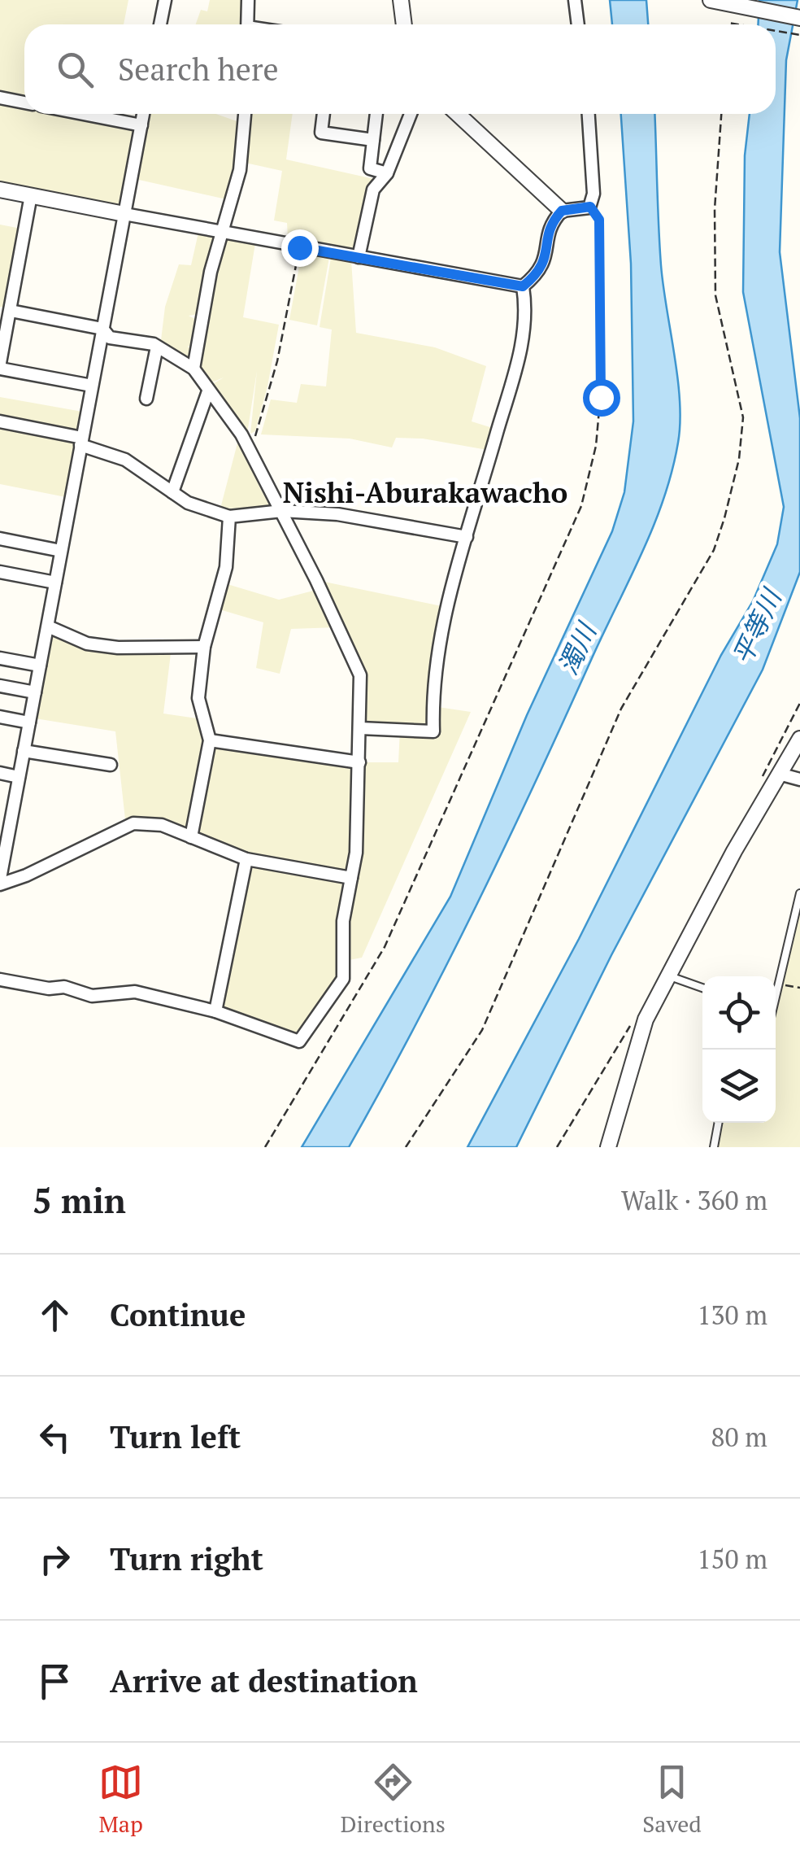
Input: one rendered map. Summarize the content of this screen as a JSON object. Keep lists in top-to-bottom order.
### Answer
{
  "districts": ["Nishi-Aburakawacho"],
  "water": ["平等川", "濁川"],
  "page": {
    "search": "Search here",
    "heading": ["5 min", "Walk · 360 m"],
    "list": [
      ["Continue", "130 m"],
      ["Turn left", "80 m"],
      ["Turn right", "150 m"],
      "Arrive at destination"
    ],
    "nav": ["Map", "Directions", "Saved"]
  }
}
